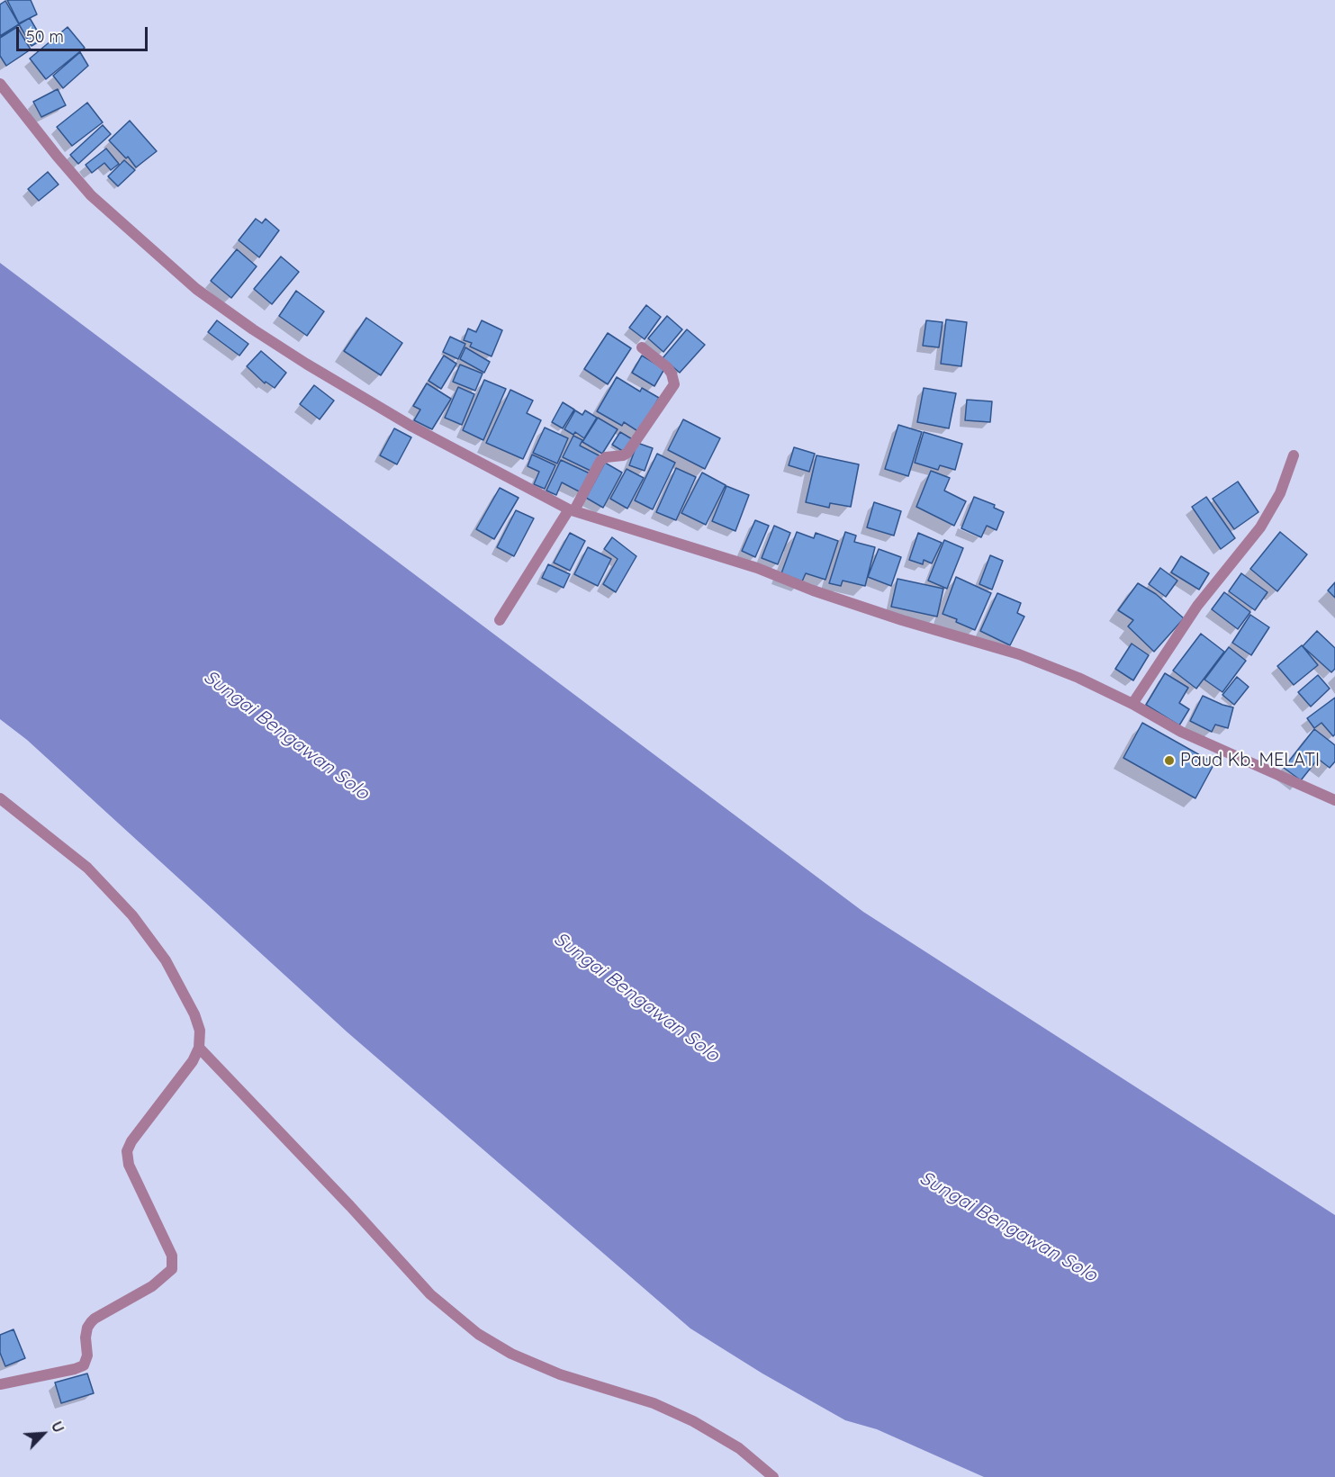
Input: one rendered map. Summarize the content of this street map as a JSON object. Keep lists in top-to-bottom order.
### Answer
{
  "water": ["Sungai Bengawan Solo"],
  "places": ["Paud Kb. MELATI"],
  "scale_bar": "50 m",
  "north": "top right"
}
